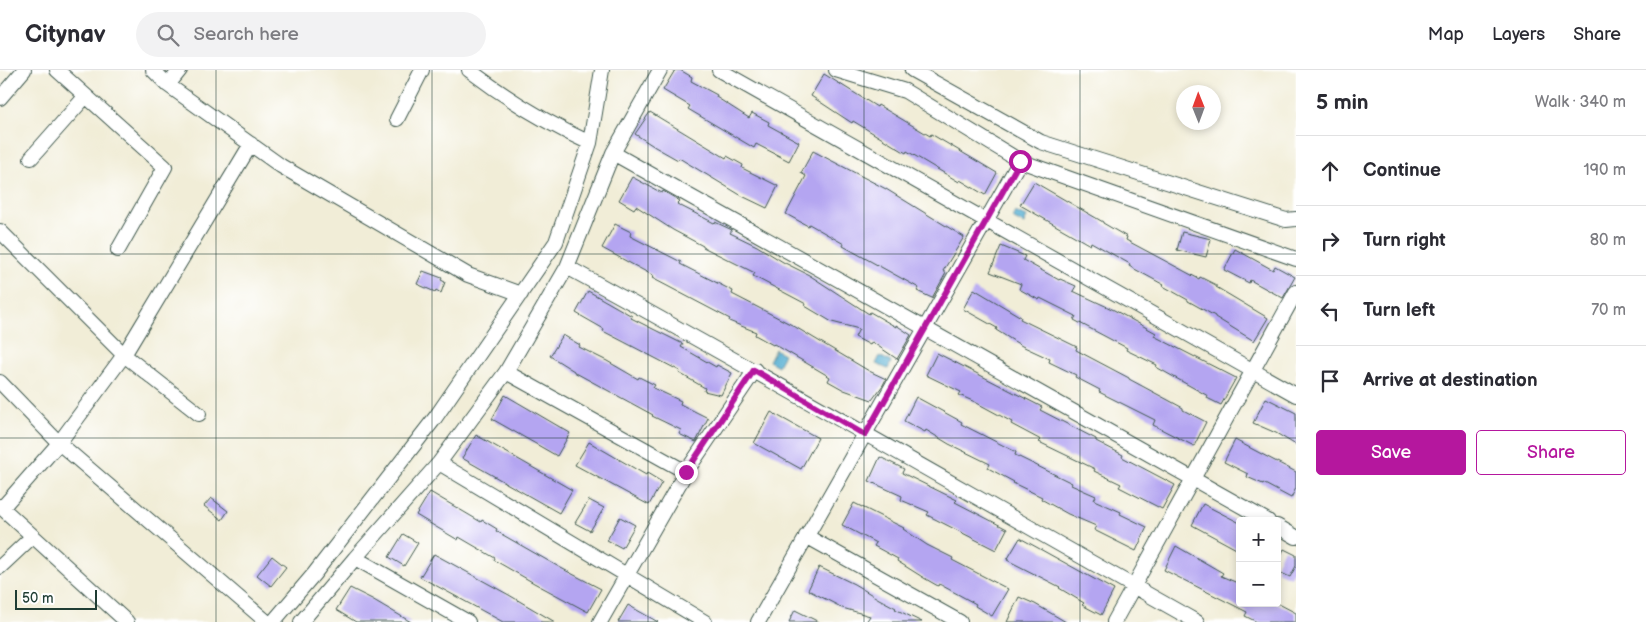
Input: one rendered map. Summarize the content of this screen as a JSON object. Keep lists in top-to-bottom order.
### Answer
{
  "scale_bar": "50 m",
  "north": "top",
  "page": {
    "header": "Citynav",
    "search": "Search here",
    "nav": ["Map", "Layers", "Share"],
    "heading": ["5 min", "Walk · 340 m"],
    "list": [
      ["Continue", "190 m"],
      ["Turn right", "80 m"],
      ["Turn left", "70 m"],
      "Arrive at destination"
    ],
    "buttons": ["Save", "Share"],
    "map_buttons": ["+", "−"],
    "scale": "50 m"
  }
}
